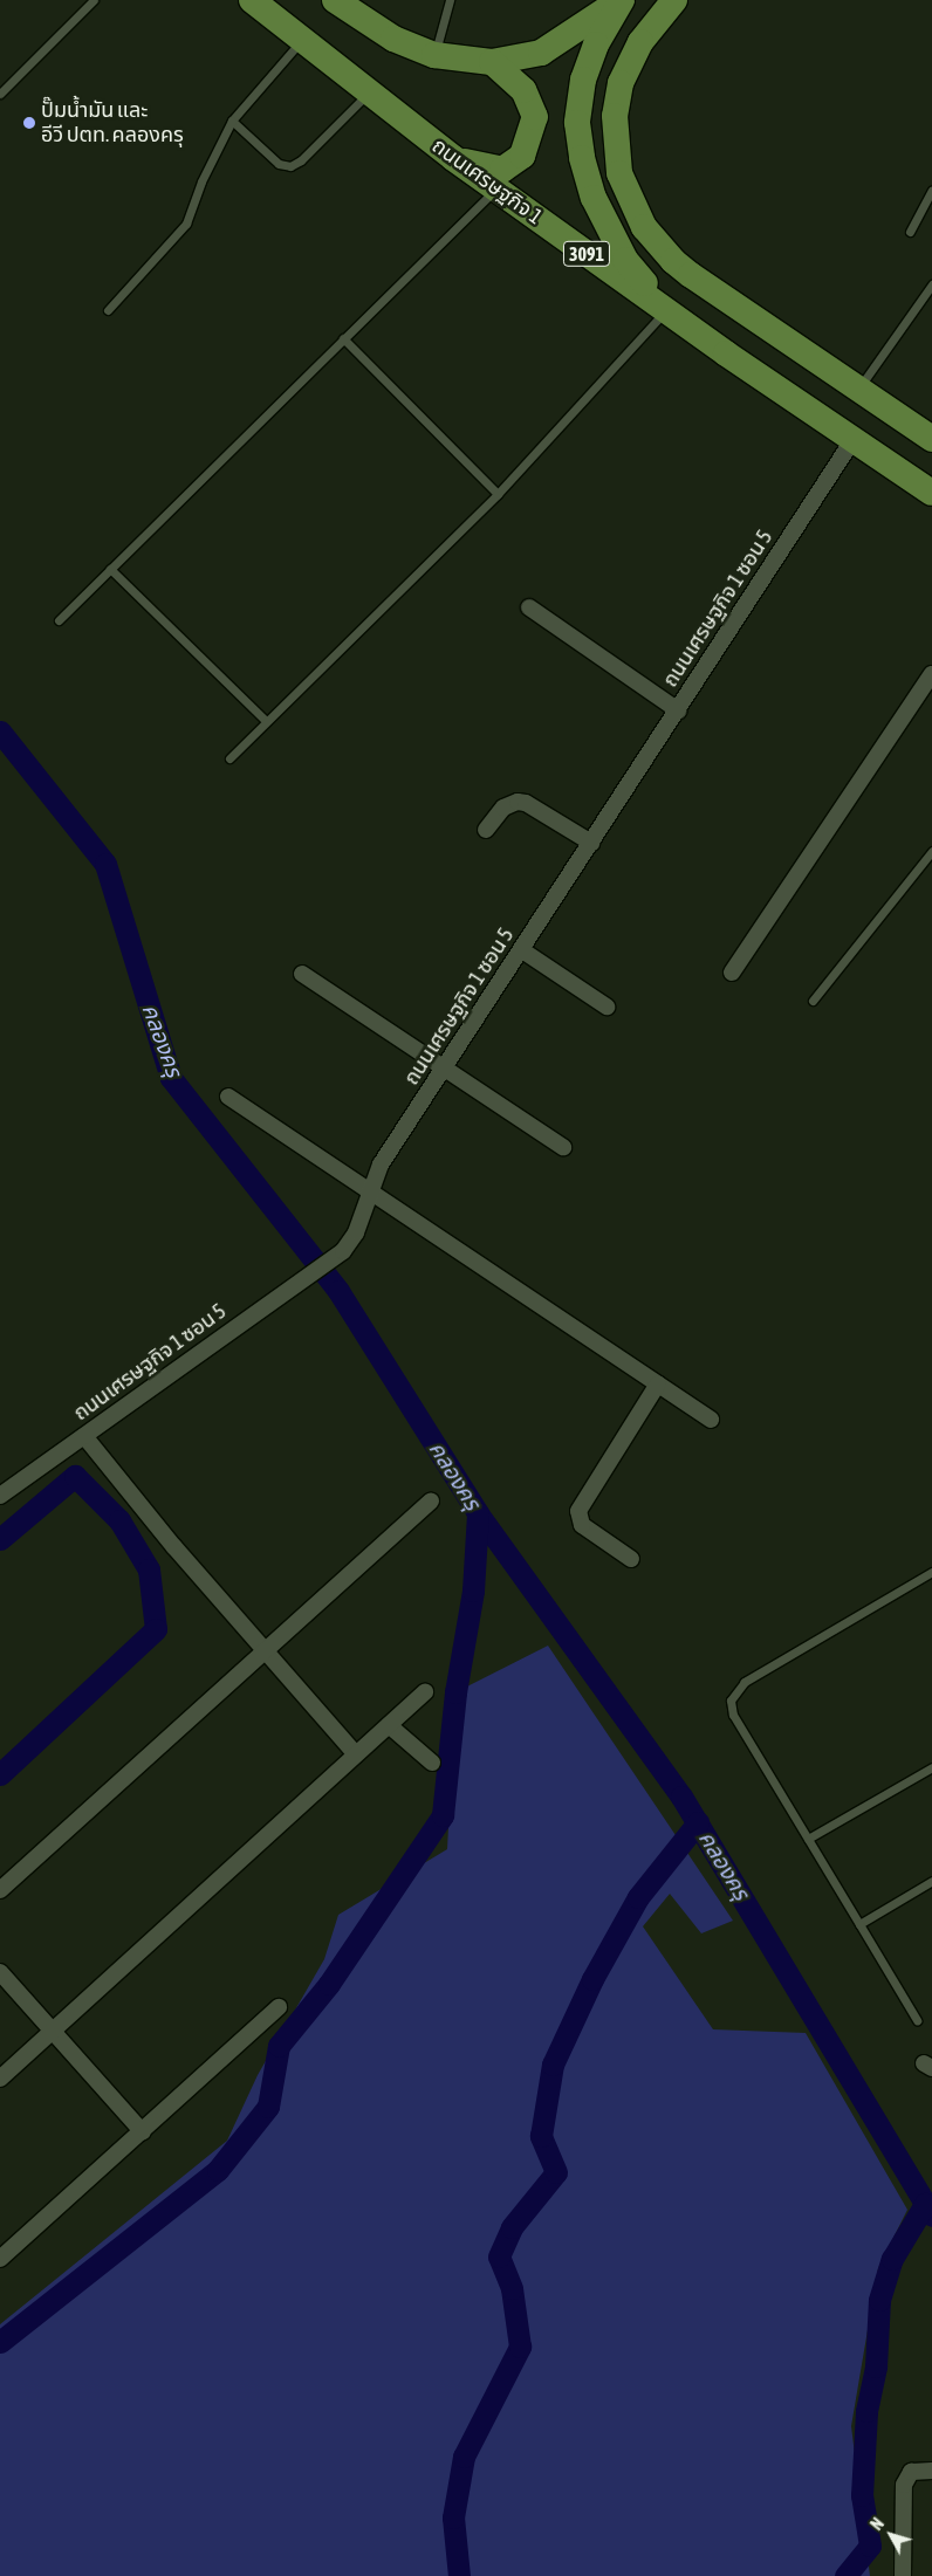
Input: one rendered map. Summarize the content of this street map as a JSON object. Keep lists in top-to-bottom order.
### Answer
{
  "streets": {
    "main road": ["ถนนเศรษฐกิจ 1", "3091"],
    "street": ["ถนนเศรษฐกิจ 1 ซอน 5"]
  },
  "crossings": [
    ["ถนนเศรษฐกิจ 1", "ถนนเศรษฐกิจ 1 ซอน 5"]
  ],
  "water": ["คลองครุ"],
  "places": ["ปั๊มน้ำมัน และ อีวี ปตท. คลองครุ"],
  "north": "top left"
}
